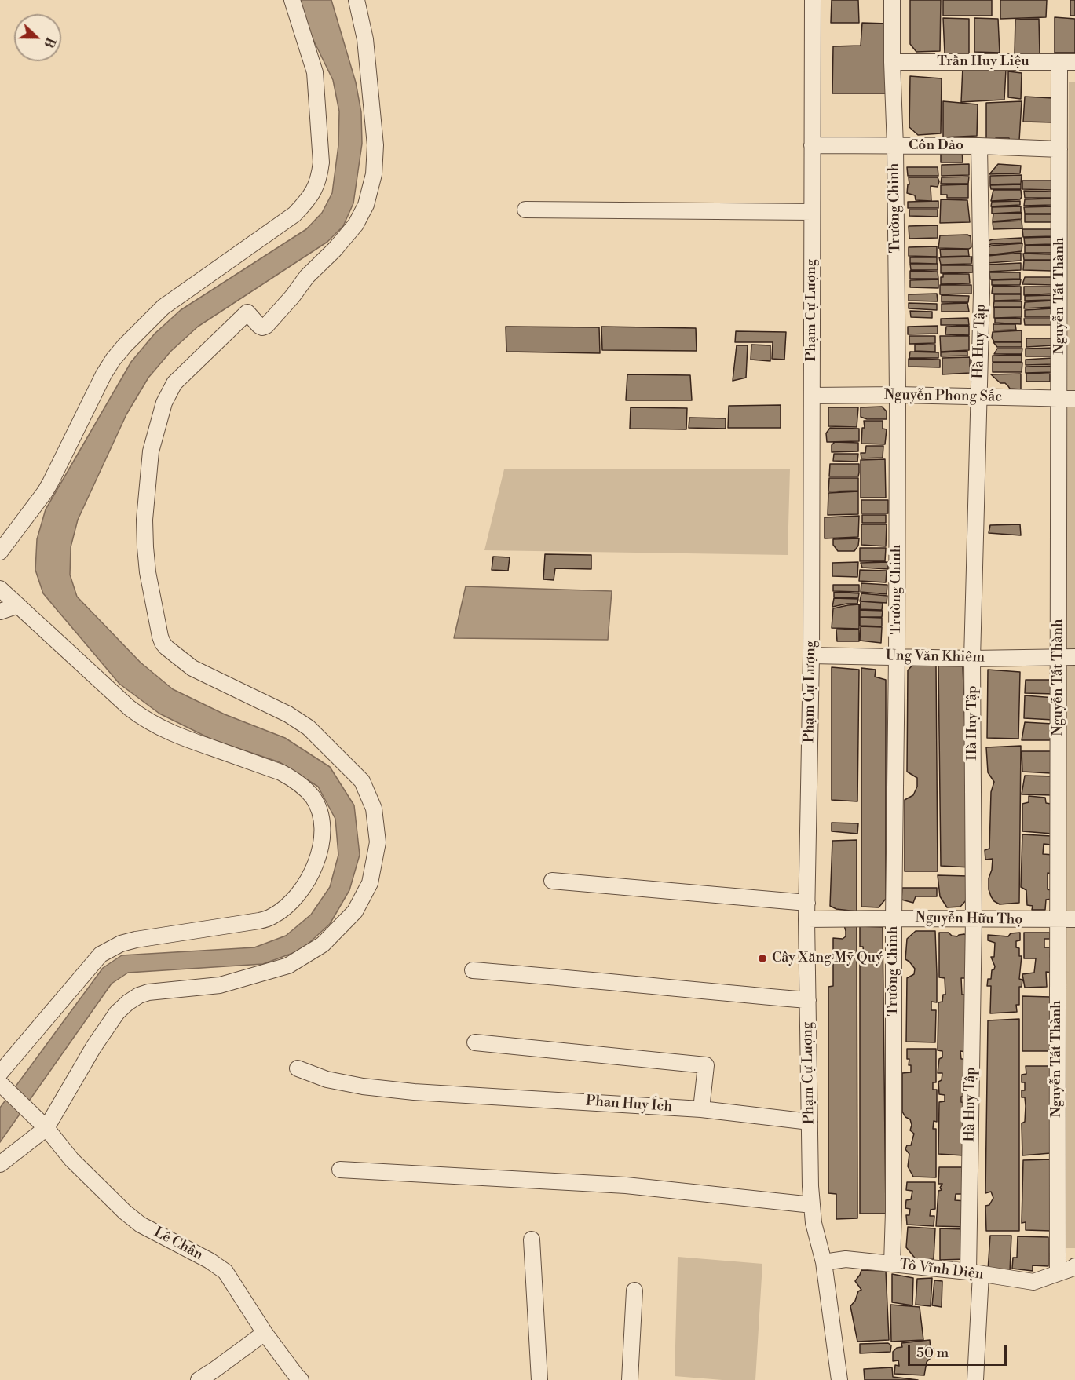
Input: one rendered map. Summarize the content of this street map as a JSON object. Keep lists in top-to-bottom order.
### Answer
{
  "streets": {
    "street": [
      "Trần Huy Liệu",
      "Côn Đảo",
      "Trường Chinh",
      "Nguyễn Tất Thành",
      "Phạm Cự Lượng",
      "Hà Huy Tập",
      "Nguyễn Phong Sắc",
      "Ung Văn Khiêm",
      "Nguyễn Hữu Thọ",
      "Phan Huy Ích",
      "Lê Chân",
      "Tô Vĩnh Diện"
    ]
  },
  "crossings": [
    ["Trần Huy Liệu", "Trường Chinh"],
    ["Trần Huy Liệu", "Nguyễn Tất Thành"],
    ["Côn Đảo", "Trường Chinh"],
    ["Côn Đảo", "Nguyễn Tất Thành"],
    ["Côn Đảo", "Phạm Cự Lượng"],
    ["Côn Đảo", "Hà Huy Tập"],
    ["Trường Chinh", "Nguyễn Phong Sắc"],
    ["Trường Chinh", "Ung Văn Khiêm"],
    ["Trường Chinh", "Nguyễn Hữu Thọ"],
    ["Trường Chinh", "Tô Vĩnh Diện"],
    ["Nguyễn Tất Thành", "Nguyễn Phong Sắc"],
    ["Nguyễn Tất Thành", "Ung Văn Khiêm"],
    ["Nguyễn Tất Thành", "Nguyễn Hữu Thọ"],
    ["Nguyễn Tất Thành", "Tô Vĩnh Diện"],
    ["Phạm Cự Lượng", "Nguyễn Phong Sắc"],
    ["Phạm Cự Lượng", "Ung Văn Khiêm"],
    ["Phạm Cự Lượng", "Nguyễn Hữu Thọ"],
    ["Phạm Cự Lượng", "Phan Huy Ích"],
    ["Phạm Cự Lượng", "Tô Vĩnh Diện"],
    ["Hà Huy Tập", "Nguyễn Phong Sắc"],
    ["Hà Huy Tập", "Ung Văn Khiêm"],
    ["Hà Huy Tập", "Nguyễn Hữu Thọ"],
    ["Hà Huy Tập", "Tô Vĩnh Diện"]
  ],
  "places": ["Cây Xăng Mỹ Quý"],
  "scale_bar": "50 m",
  "north": "right"
}
